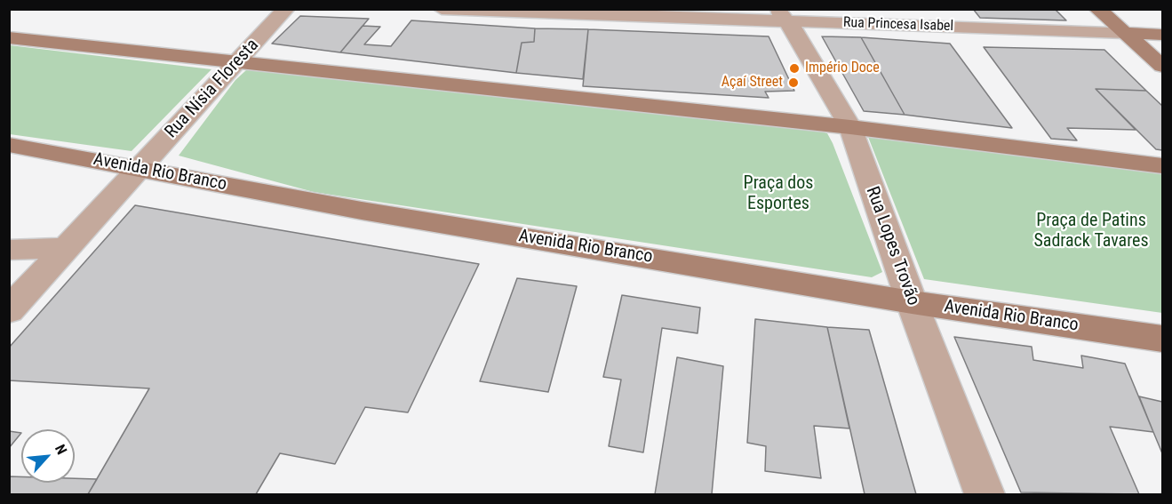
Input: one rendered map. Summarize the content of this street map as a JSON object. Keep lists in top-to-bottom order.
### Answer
{
  "streets": {
    "main road": ["Rua Princesa Isabel", "Avenida Rio Branco"],
    "street": ["Rua Nísia Floresta", "Rua Lopes Trovão"]
  },
  "crossings": [
    ["Rua Princesa Isabel", "Rua Lopes Trovão"],
    ["Rua Nísia Floresta", "Avenida Rio Branco"],
    ["Avenida Rio Branco", "Rua Lopes Trovão"]
  ],
  "parks": ["Praça dos Esportes", "Praça de Patins Sadrack Tavares"],
  "places": ["Império Doce", "Açaí Street"],
  "north": "top right"
}
